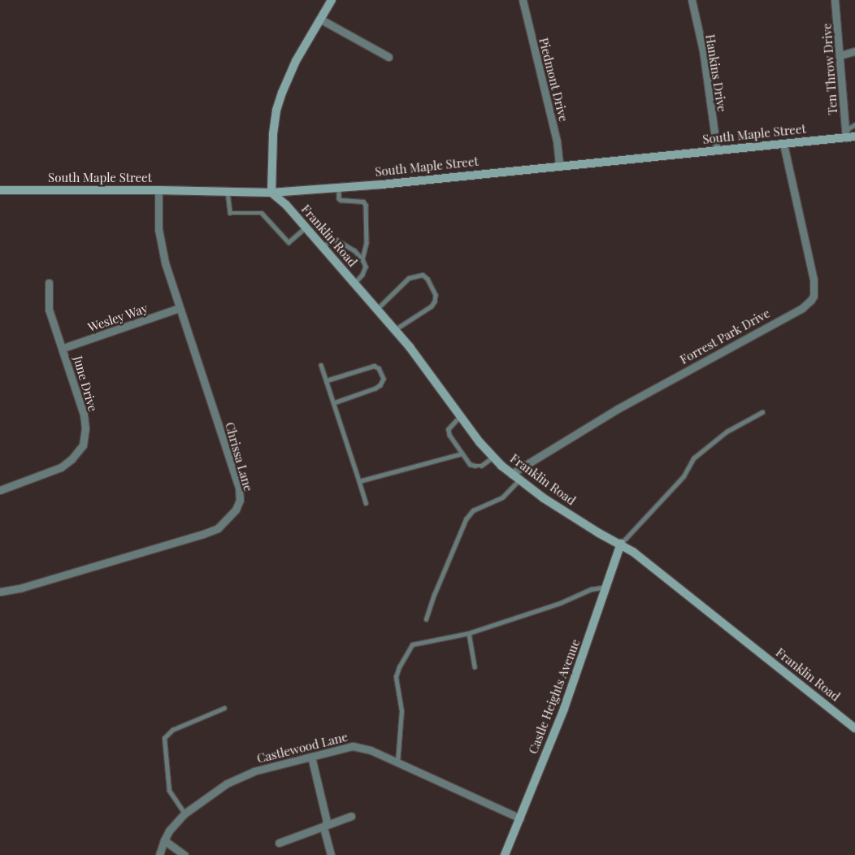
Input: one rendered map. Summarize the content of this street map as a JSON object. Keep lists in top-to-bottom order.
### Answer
{
  "streets": {
    "street": [
      "Ten Throw Drive",
      "Hankins Drive",
      "Piedmont Drive",
      "South Maple Street",
      "Franklin Road",
      "Wesley Way",
      "Forrest Park Drive",
      "June Drive",
      "Chrissa Lane",
      "Castle Heights Avenue",
      "Castlewood Lane"
    ]
  },
  "crossings": [
    ["Ten Throw Drive", "South Maple Street"],
    ["Hankins Drive", "South Maple Street"],
    ["Piedmont Drive", "South Maple Street"],
    ["South Maple Street", "Franklin Road"],
    ["South Maple Street", "Forrest Park Drive"],
    ["South Maple Street", "Chrissa Lane"],
    ["Franklin Road", "Forrest Park Drive"],
    ["Franklin Road", "Castle Heights Avenue"],
    ["Wesley Way", "June Drive"],
    ["Wesley Way", "Chrissa Lane"],
    ["Castle Heights Avenue", "Castlewood Lane"]
  ]
}
